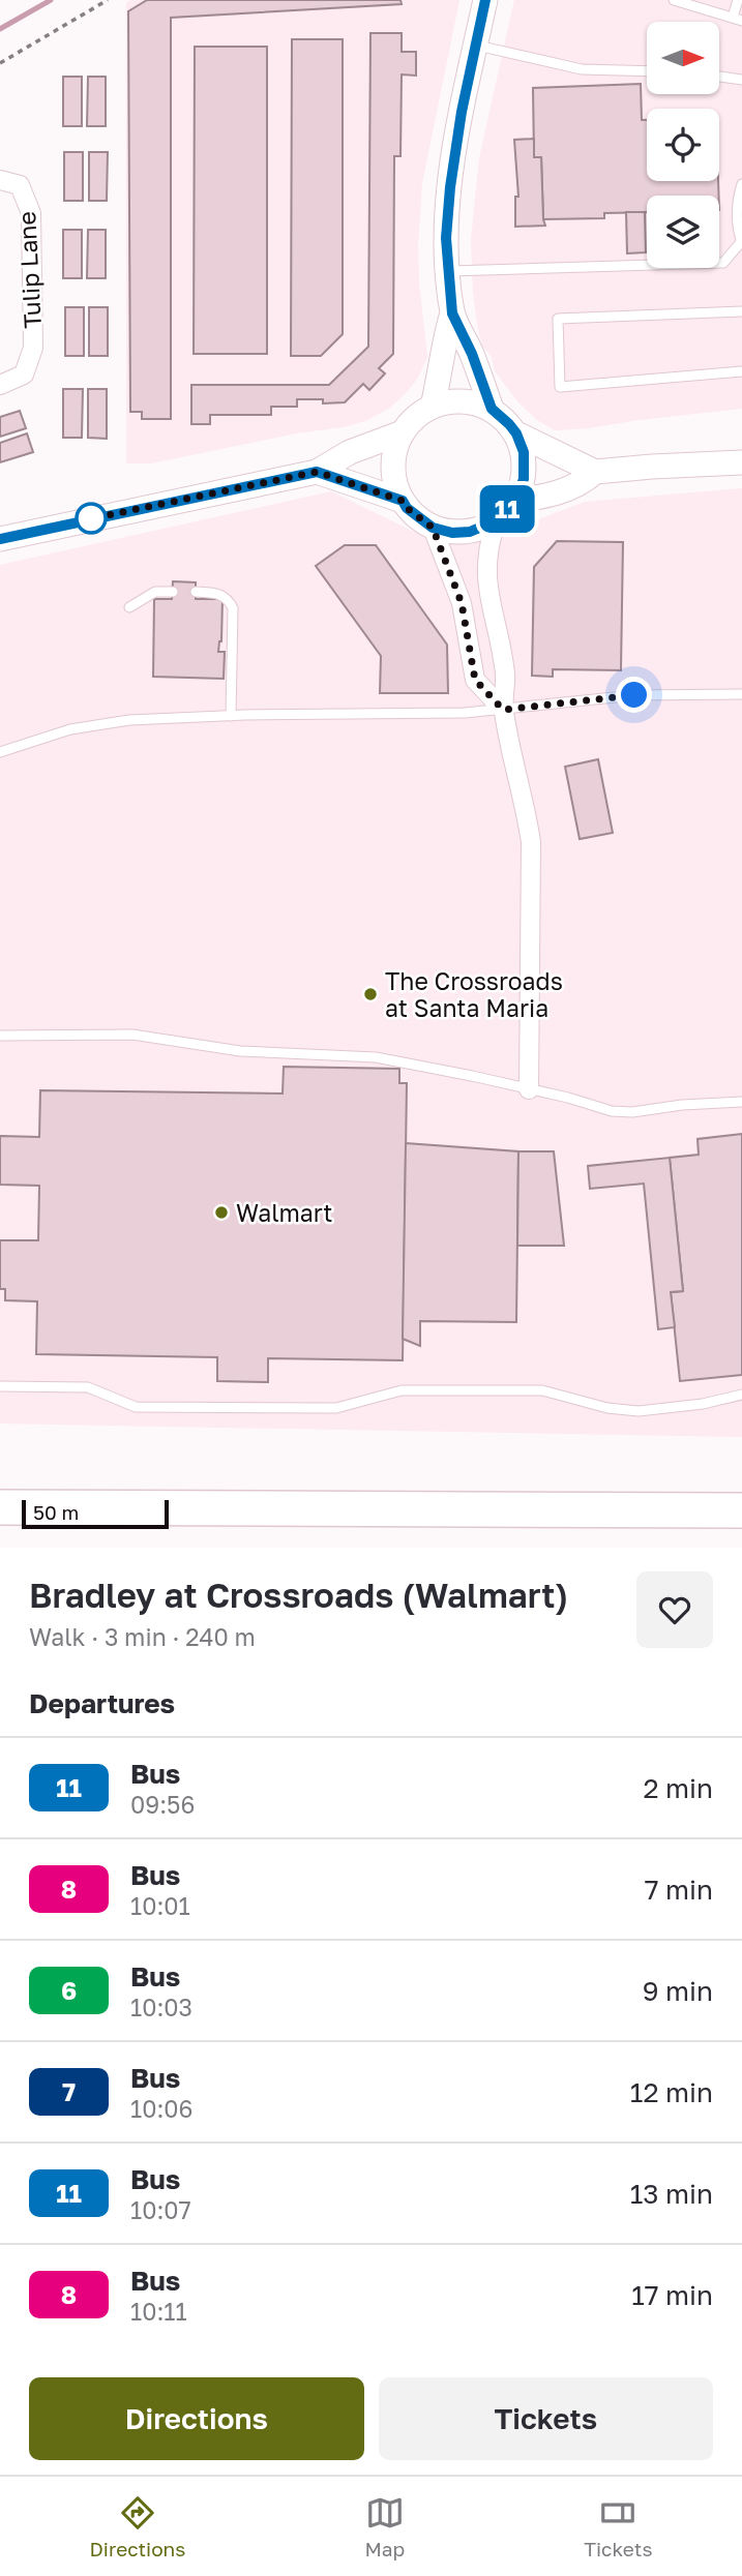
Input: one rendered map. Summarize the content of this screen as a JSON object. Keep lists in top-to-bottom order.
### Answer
{
  "streets": {
    "street": ["Tulip Lane"]
  },
  "places": ["The Crossroads at Santa Maria", "Walmart"],
  "lines": ["bus line 11"],
  "scale_bar": "50 m",
  "north": "right",
  "page": {
    "on_map": "11",
    "scale": "50 m",
    "heading": [
      ["Bradley at Crossroads (Walmart)", "Walk · 3 min · 240 m"],
      "Departures"
    ],
    "list": [
      {
        "mark": "11",
        "name": "Bus",
        "note": "09:56",
        "value": "2 min"
      },
      {
        "mark": "8",
        "name": "Bus",
        "note": "10:01",
        "value": "7 min"
      },
      {
        "mark": "6",
        "name": "Bus",
        "note": "10:03",
        "value": "9 min"
      },
      {
        "mark": "7",
        "name": "Bus",
        "note": "10:06",
        "value": "12 min"
      },
      {
        "mark": "11",
        "name": "Bus",
        "note": "10:07",
        "value": "13 min"
      },
      {
        "mark": "8",
        "name": "Bus",
        "note": "10:11",
        "value": "17 min"
      }
    ],
    "buttons": ["Directions", "Tickets"],
    "tabs": ["Directions", "Map", "Tickets"]
  }
}
